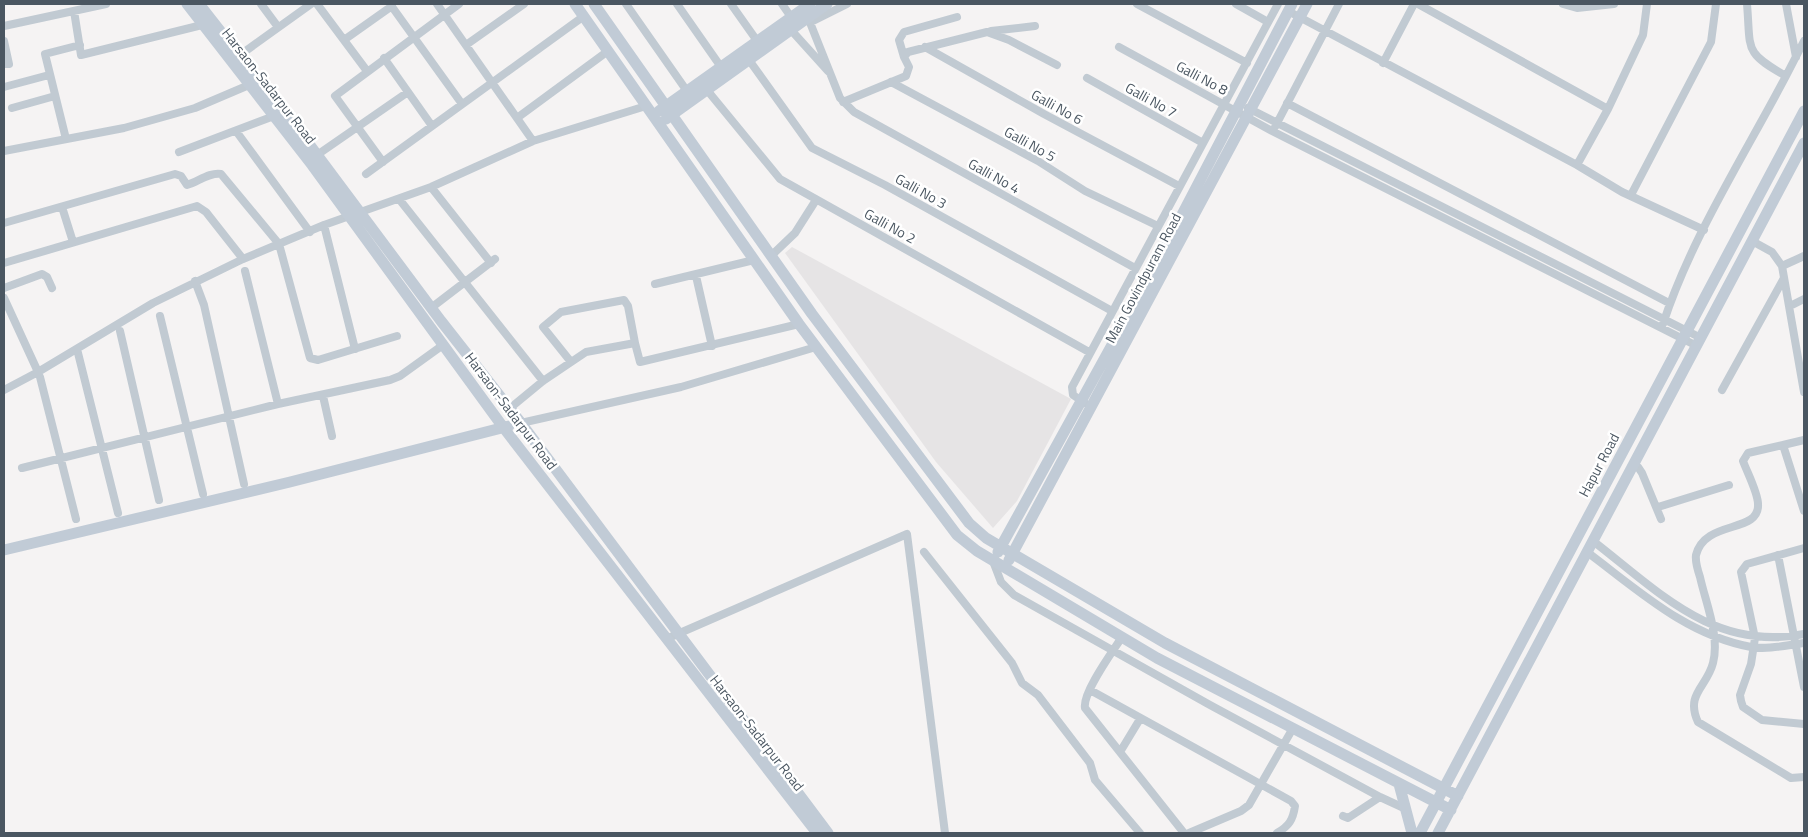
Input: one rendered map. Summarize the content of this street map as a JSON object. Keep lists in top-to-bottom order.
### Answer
{
  "streets": {
    "street": [
      "Galli No 8",
      "Harsaon-Sadarpur Road",
      "Galli No 7",
      "Galli No 6",
      "Galli No 5",
      "Galli No 4",
      "Galli No 3",
      "Galli No 2",
      "Main Govindpuram Road",
      "Hapur Road"
    ]
  },
  "crossings": [
    ["Galli No 8", "Main Govindpuram Road"]
  ]
}
